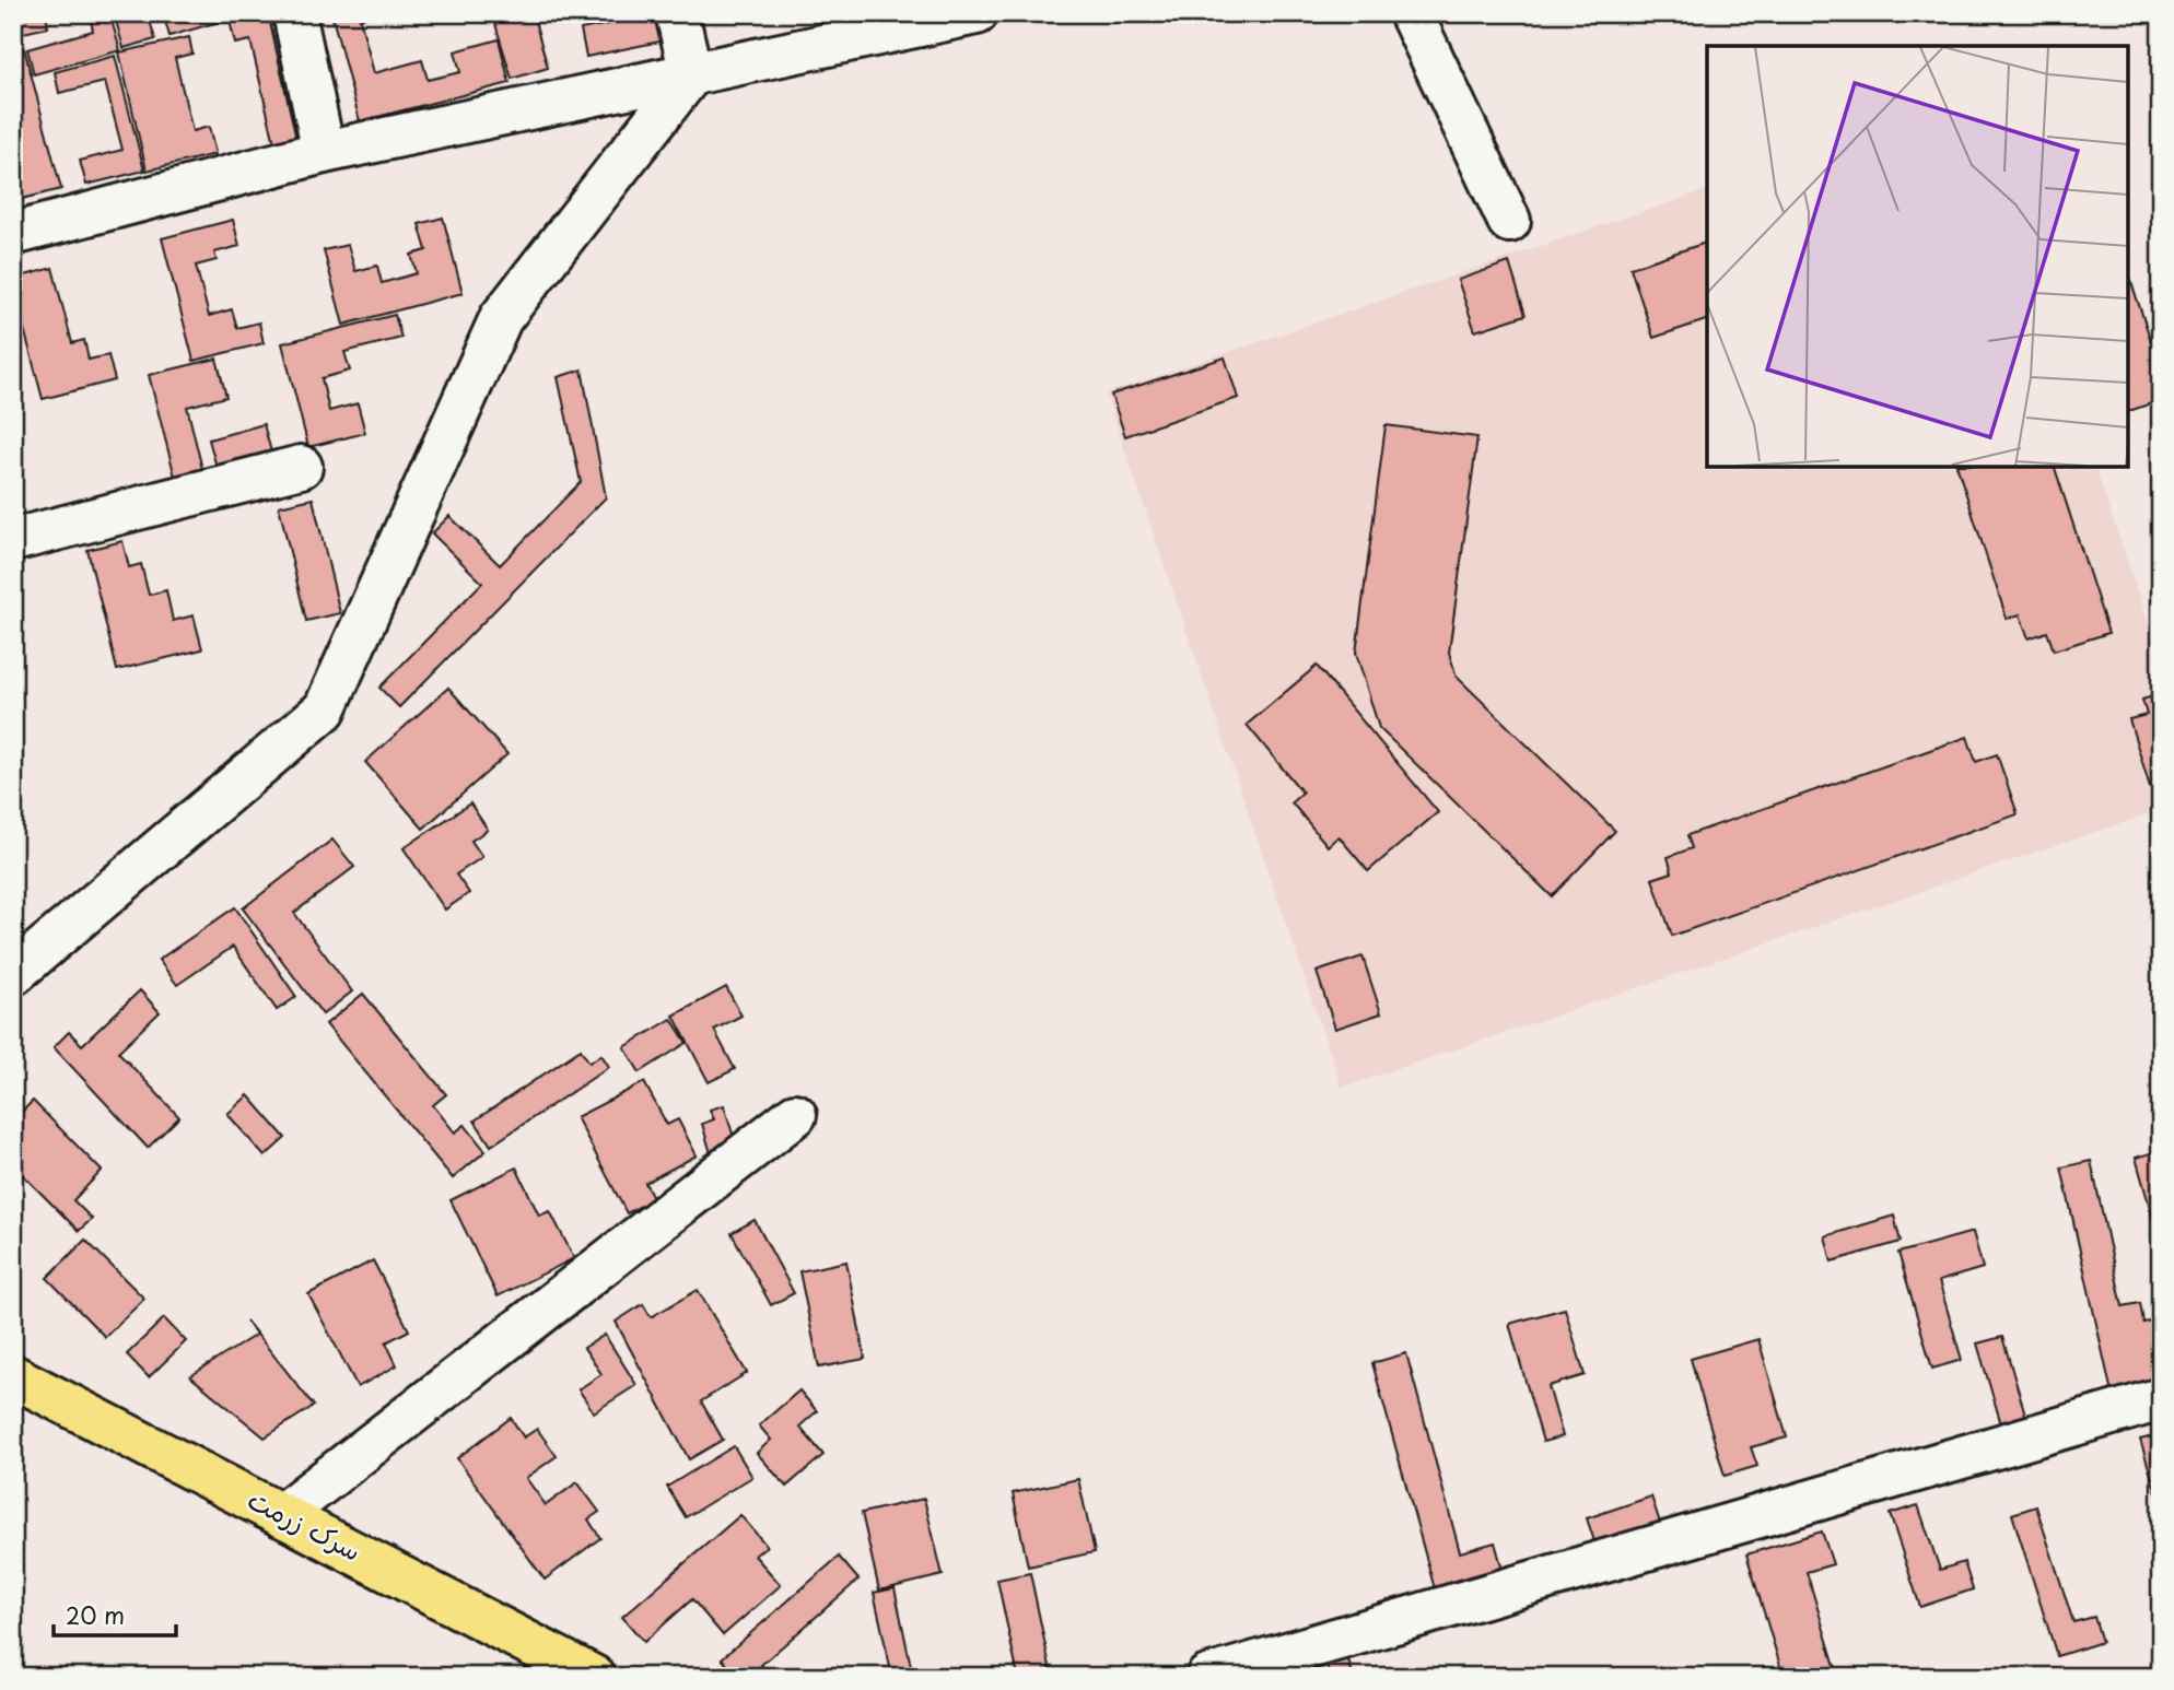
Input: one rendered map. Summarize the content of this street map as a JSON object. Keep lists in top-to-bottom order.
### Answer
{
  "streets": {
    "highway": ["سرک زرمت"]
  },
  "scale_bar": "20 m"
}
